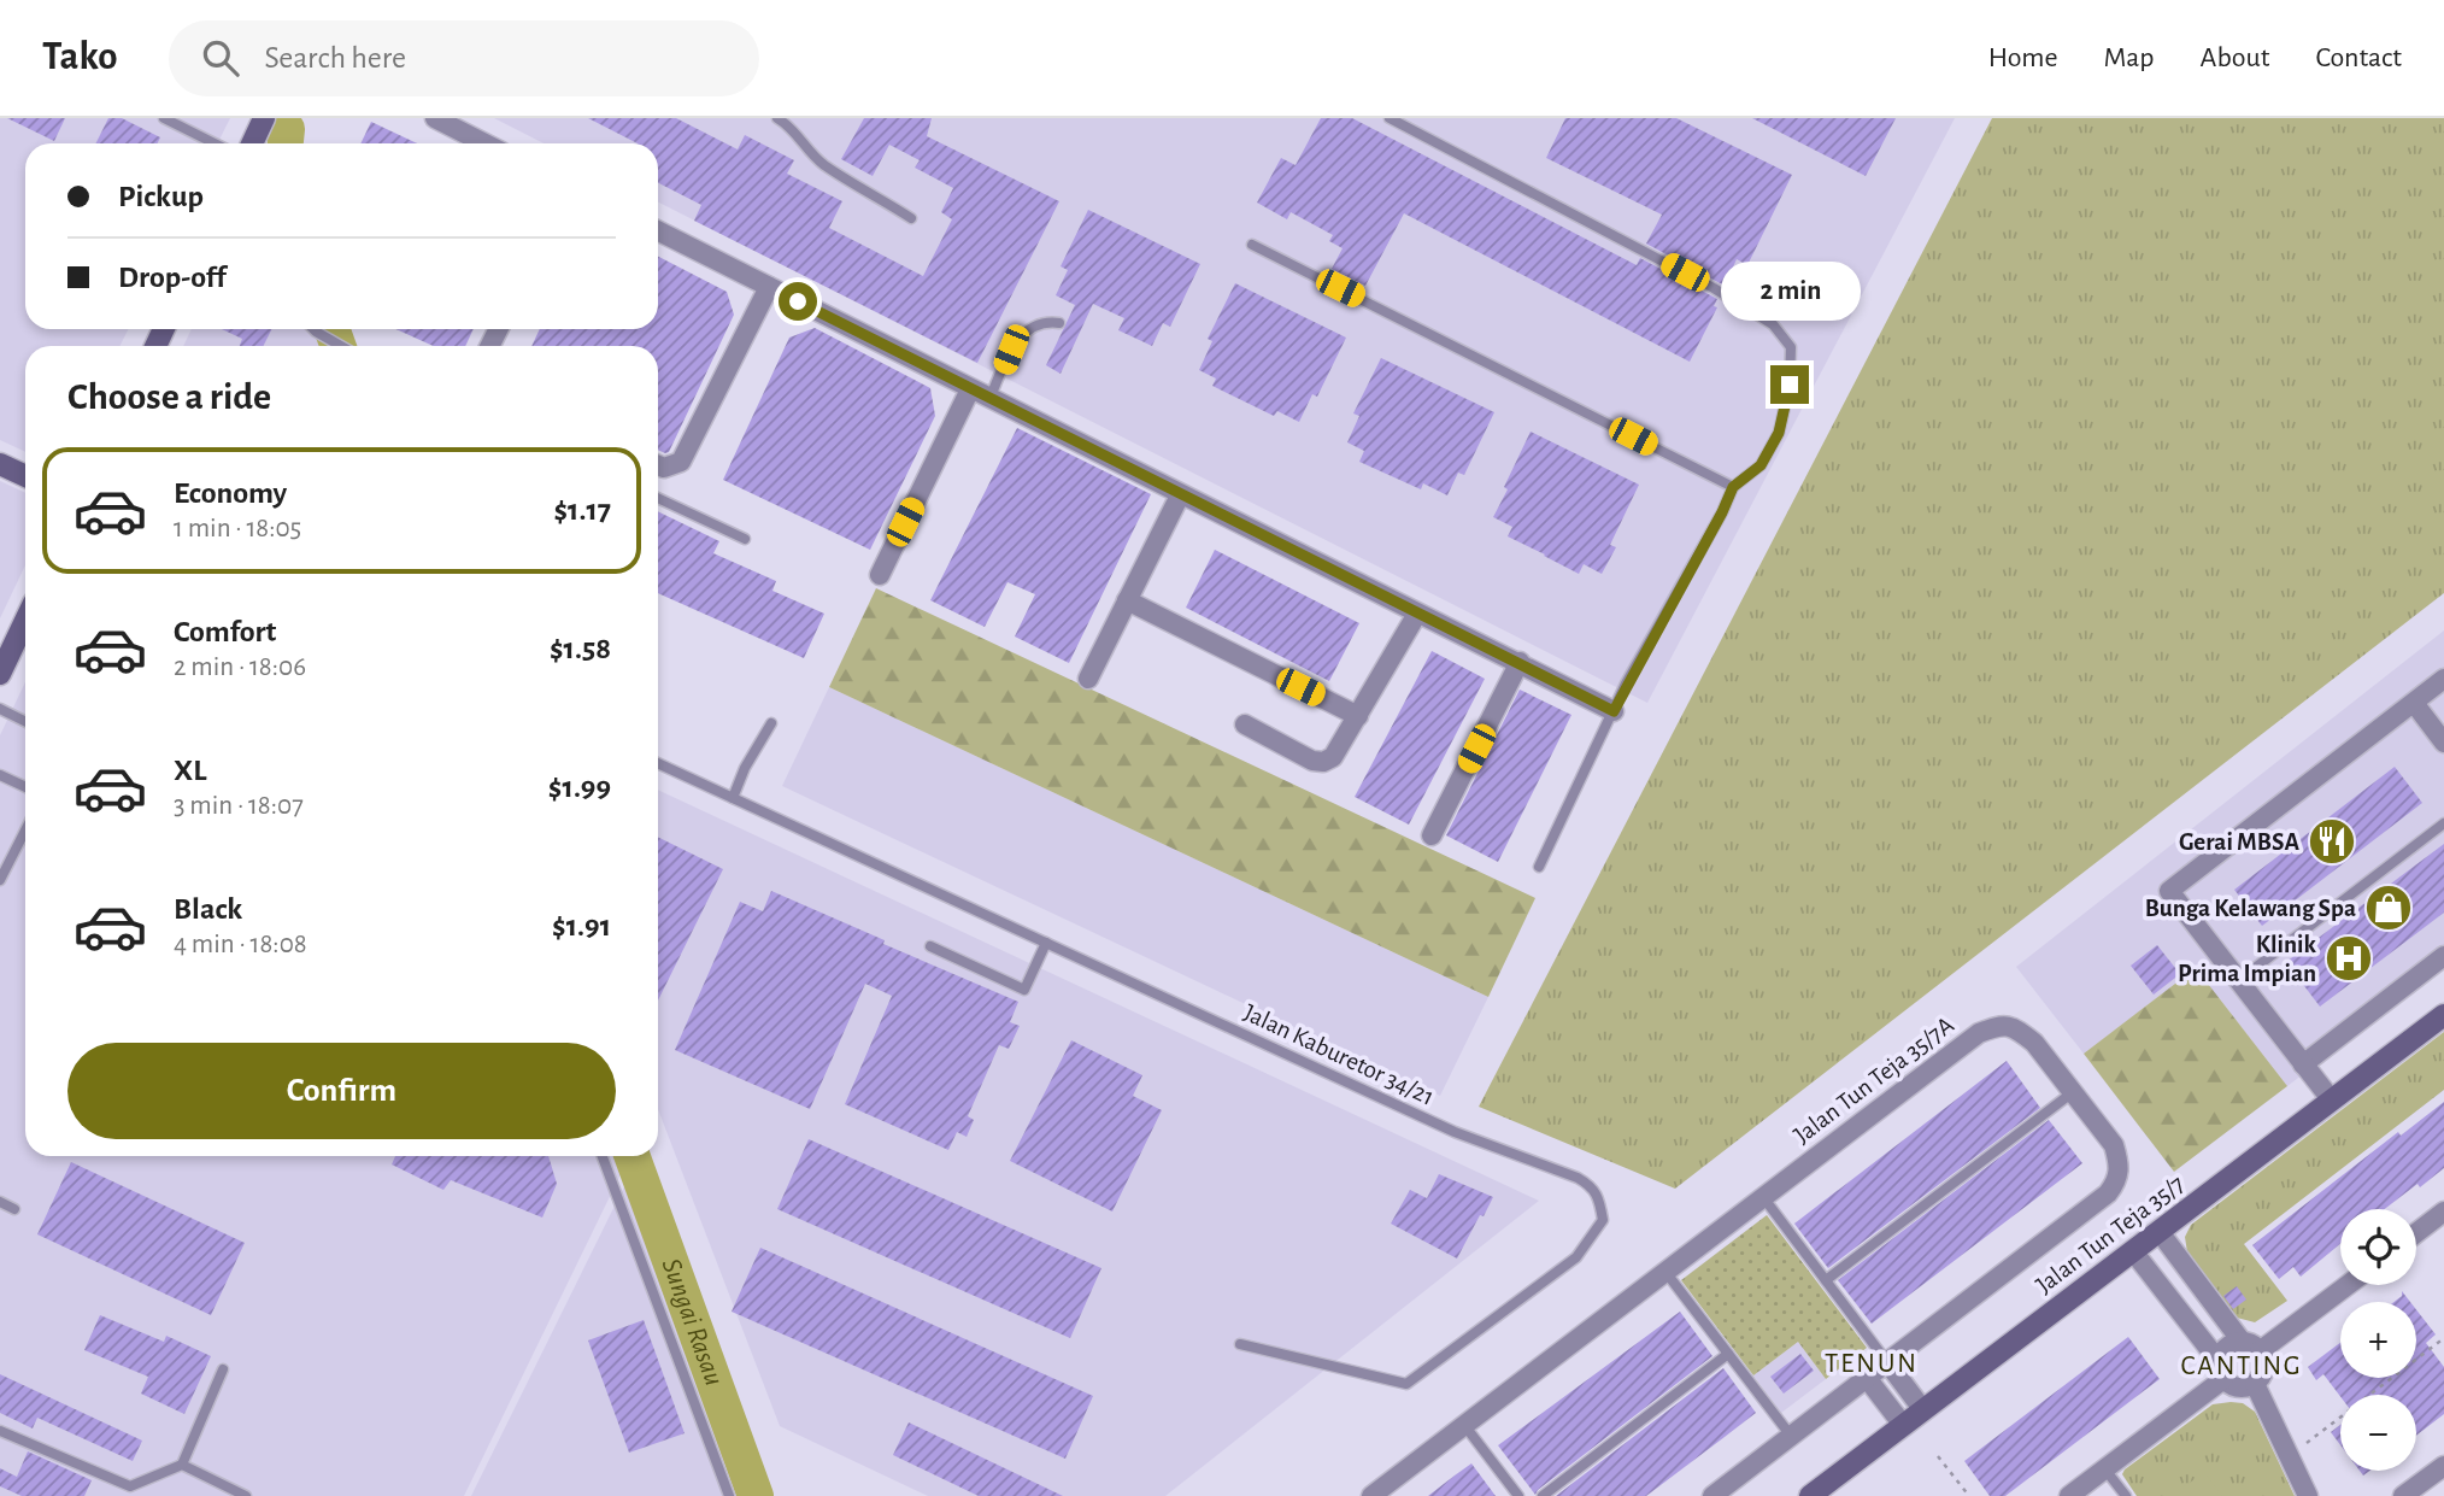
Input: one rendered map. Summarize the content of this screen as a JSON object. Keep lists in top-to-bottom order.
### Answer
{
  "streets": {
    "street": ["Jalan Tun Teja 35/7A", "Jalan Tun Teja 35/7"],
    "lane": ["Jalan Kaburetor 34/21"]
  },
  "districts": ["TENUN", "CANTING"],
  "water": ["Sungai Rasau"],
  "places": {
    "restaurant": ["Gerai MBSA"],
    "shop": ["Bunga Kelawang Spa"],
    "hospital": ["Klinik Prima Impian"]
  },
  "page": {
    "header": "Tako",
    "search": "Search here",
    "nav": [
      "Home",
      "Map",
      "About",
      "Contact"
    ],
    "banner": ["Pickup", "Drop-off"],
    "bubble": "2 min",
    "heading": "Choose a ride",
    "list": [
      {
        "name": "Economy",
        "note": "1 min · 18:05",
        "value": "$1.17"
      },
      {
        "name": "Comfort",
        "note": "2 min · 18:06",
        "value": "$1.58"
      },
      {
        "name": "XL",
        "note": "3 min · 18:07",
        "value": "$1.99"
      },
      {
        "name": "Black",
        "note": "4 min · 18:08",
        "value": "$1.91"
      }
    ],
    "buttons": "Confirm",
    "map_buttons": ["+", "−"]
  }
}
